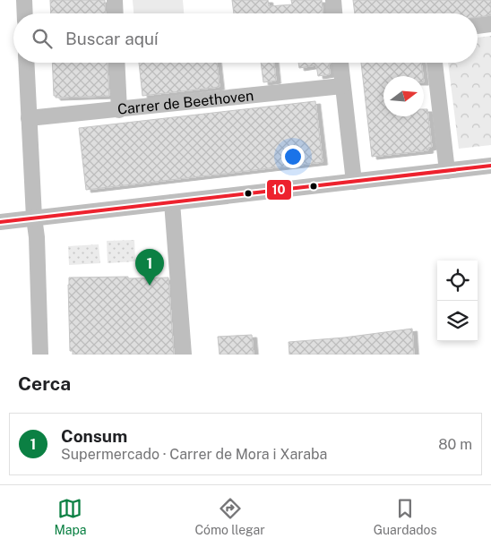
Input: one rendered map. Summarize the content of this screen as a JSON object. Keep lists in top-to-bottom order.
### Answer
{
  "streets": {
    "street": ["Carrer de Beethoven"]
  },
  "lines": ["transit line 10"],
  "north": "right",
  "page": {
    "search": "Buscar aquí",
    "pins": "1",
    "heading": "Cerca",
    "list": [
      {
        "mark": "1",
        "name": "Consum",
        "note": "Supermercado · Carrer de Mora i Xaraba",
        "value": "80 m"
      }
    ],
    "nav": ["Mapa", "Cómo llegar", "Guardados"]
  }
}
